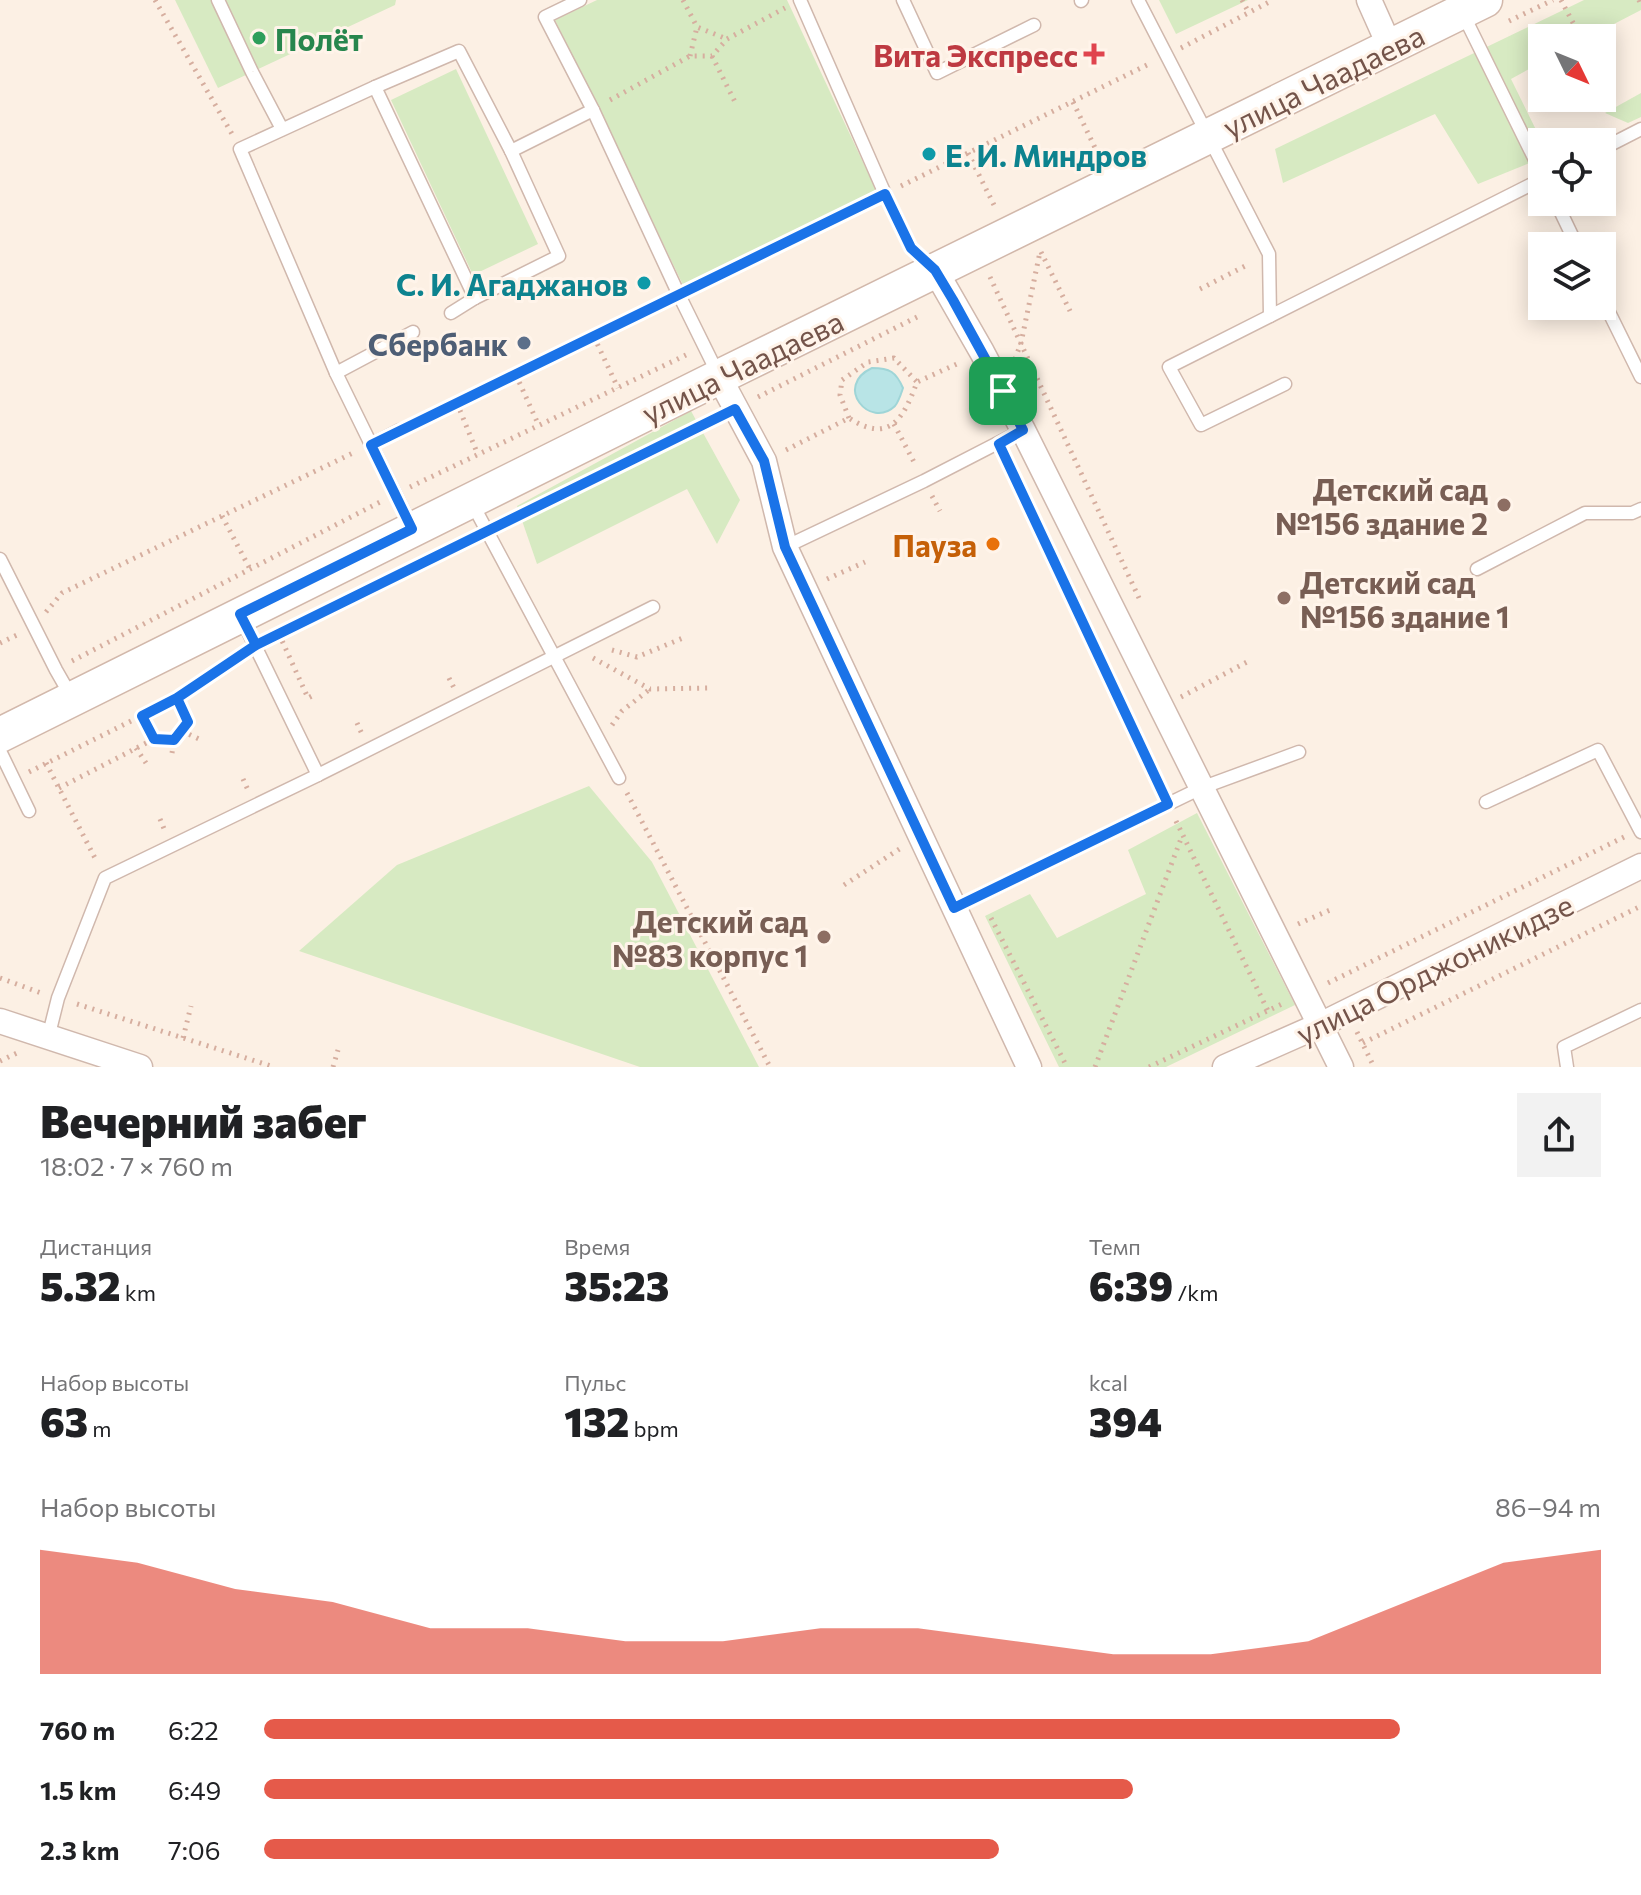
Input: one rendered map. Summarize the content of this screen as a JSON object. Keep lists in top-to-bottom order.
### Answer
{
  "streets": {
    "street": ["улица Чаадаева", "улица Орджоникидзе"]
  },
  "places": {
    "other": [
      "Полёт",
      "Е. И. Миндров",
      "С. И. Агаджанов",
      "Сбербанк",
      "Детский сад №156 здание 2",
      "Пауза",
      "Детский сад №156 здание 1",
      "Детский сад №83 корпус 1"
    ],
    "health": ["Вита Экспресс"]
  },
  "north": "bottom right",
  "page": {
    "heading": ["Вечерний забег", "18:02 · 7 × 760 m"],
    "stats": [
      ["Дистанция", "5.32 km"],
      ["Время", "35:23"],
      ["Темп", "6:39 /km"],
      ["Набор высоты", "63 m"],
      ["Пульс", "132 bpm"],
      ["kcal", "394"]
    ],
    "chart": ["Набор высоты", "86–94 m"],
    "list": [
      {
        "name": "760 m",
        "note": "6:22"
      },
      {
        "name": "1.5 km",
        "note": "6:49"
      },
      {
        "name": "2.3 km",
        "note": "7:06"
      }
    ]
  }
}
